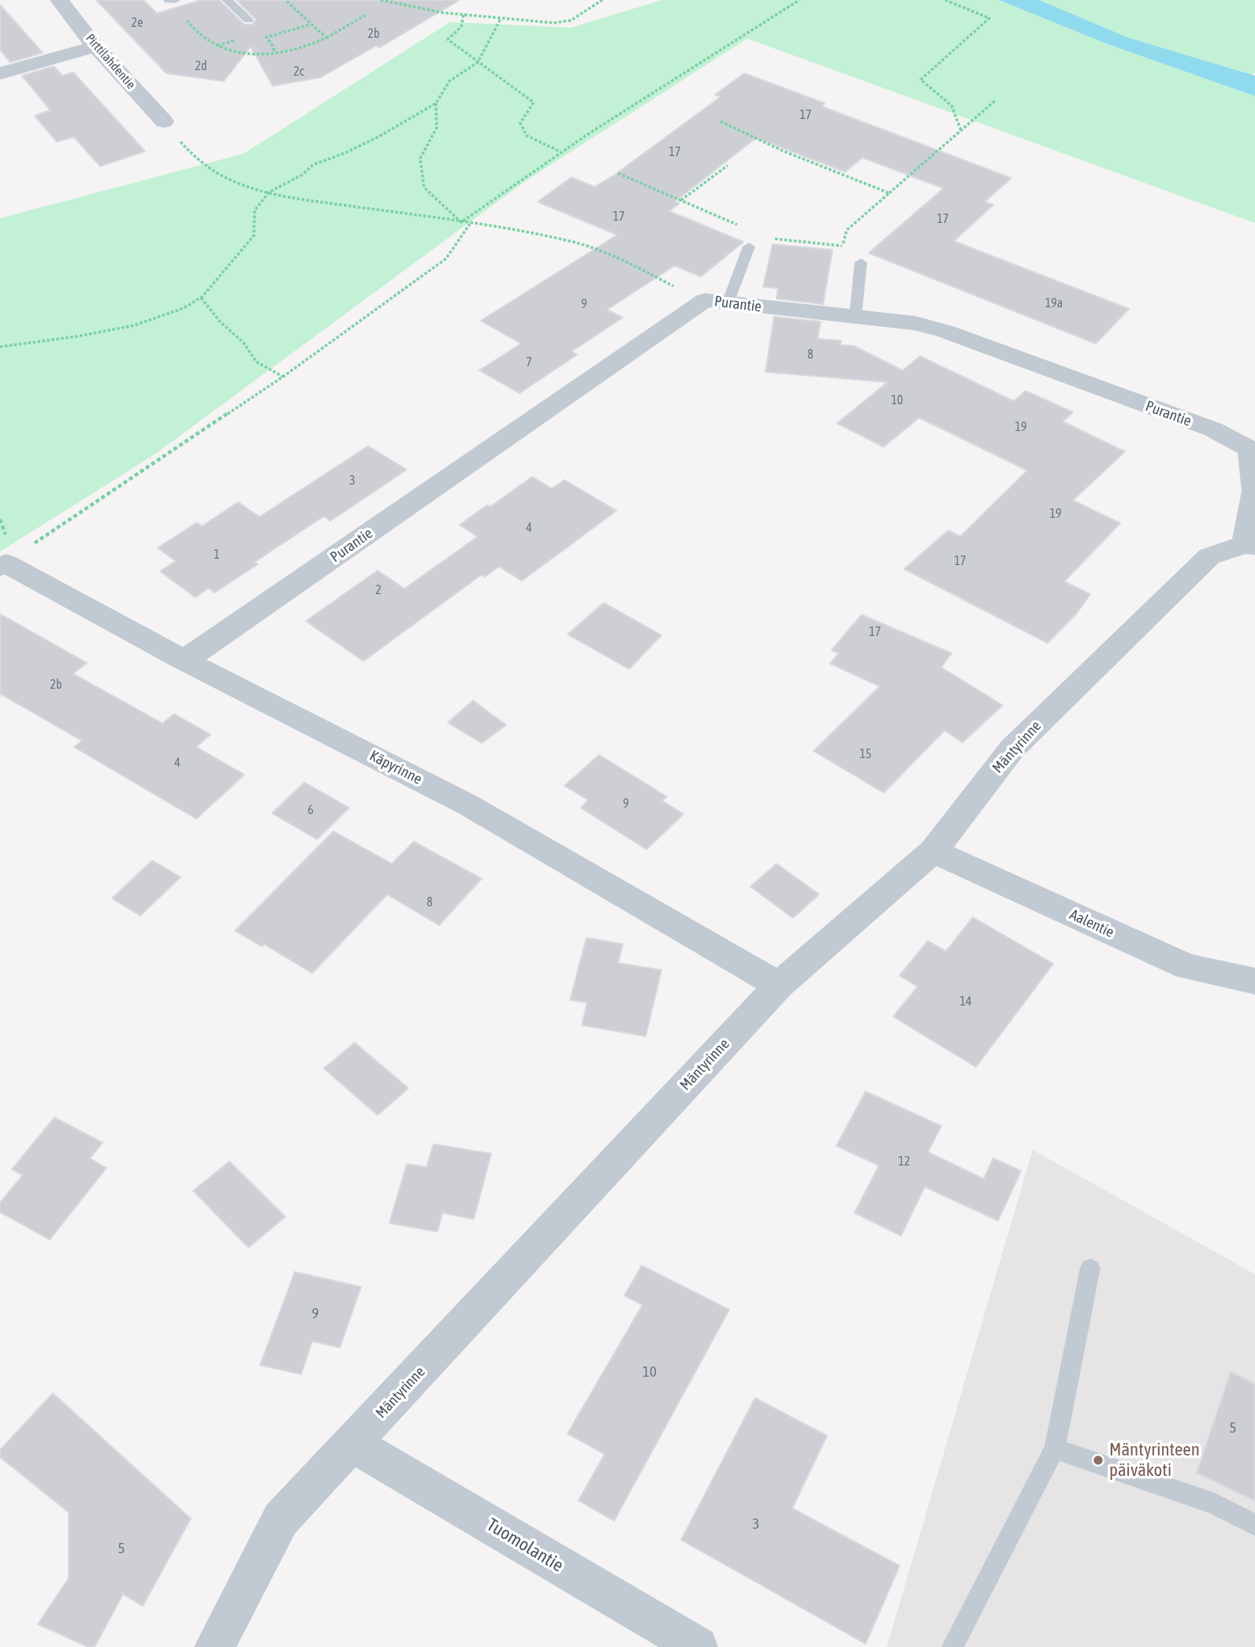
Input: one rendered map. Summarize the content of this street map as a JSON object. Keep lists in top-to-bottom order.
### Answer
{
  "streets": {
    "street": [
      "Pirttilahdentie",
      "Purantie",
      "Mäntyrinne",
      "Käpyrinne",
      "Aalentie",
      "Tuomolantie"
    ]
  },
  "crossings": [
    ["Purantie", "Mäntyrinne"],
    ["Purantie", "Käpyrinne"],
    ["Mäntyrinne", "Käpyrinne"],
    ["Mäntyrinne", "Aalentie"],
    ["Mäntyrinne", "Tuomolantie"]
  ],
  "places": ["Mäntyrinteen päiväkoti"],
  "house_numbers": [
    "2e",
    "2b",
    "2d",
    "2c",
    "17",
    "17",
    "17",
    "17",
    "19a",
    "9",
    "8",
    "7",
    "10",
    "19",
    "3",
    "19",
    "4",
    "1",
    "17",
    "2",
    "17",
    "2b",
    "15",
    "4",
    "9",
    "6",
    "8",
    "14",
    "12",
    "9",
    "10",
    "5",
    "3",
    "5"
  ]
}
